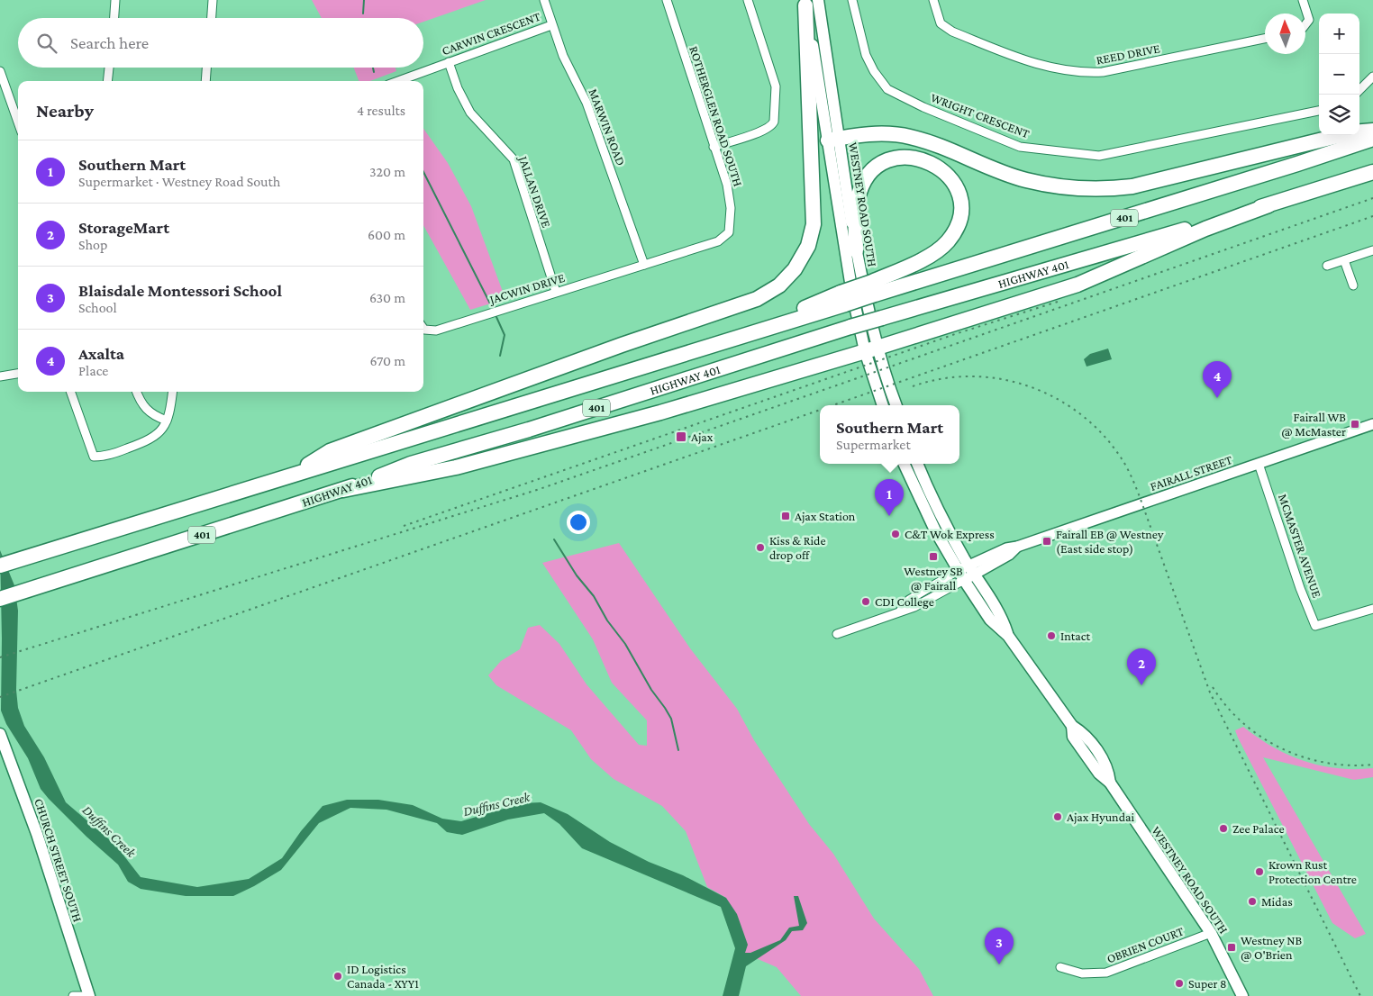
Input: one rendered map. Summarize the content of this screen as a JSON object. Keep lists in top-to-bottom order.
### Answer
{
  "streets": {
    "highway": ["401", "HIGHWAY 401"],
    "main road": ["WESTNEY ROAD SOUTH", "CHURCH STREET SOUTH"],
    "street": [
      "CARWIN CRESCENT",
      "REED DRIVE",
      "WRIGHT CRESCENT",
      "ROTHERGLEN ROAD SOUTH",
      "MARWIN ROAD",
      "JALLAN DRIVE",
      "JACWIN DRIVE",
      "FAIRALL STREET",
      "MCMASTER AVENUE",
      "OBRIEN COURT"
    ]
  },
  "crossings": [
    ["CARWIN CRESCENT", "MARWIN ROAD"],
    ["CARWIN CRESCENT", "JALLAN DRIVE"],
    ["ROTHERGLEN ROAD SOUTH", "MARWIN ROAD"],
    ["ROTHERGLEN ROAD SOUTH", "JACWIN DRIVE"],
    ["MARWIN ROAD", "JACWIN DRIVE"],
    ["JALLAN DRIVE", "JACWIN DRIVE"],
    ["WESTNEY ROAD SOUTH", "FAIRALL STREET"],
    ["WESTNEY ROAD SOUTH", "OBRIEN COURT"],
    ["FAIRALL STREET", "MCMASTER AVENUE"]
  ],
  "water": ["Duffins Creek"],
  "places": {
    "transit": [
      "Fairall WB @ McMaster",
      "Ajax",
      "Ajax Station",
      "Fairall EB @ Westney (East side stop)",
      "Westney SB @ Fairall",
      "Westney NB @ O'Brien"
    ],
    "other": [
      "C&T Wok Express",
      "Kiss & Ride drop off",
      "CDI College",
      "Intact",
      "Ajax Hyundai",
      "Zee Palace",
      "Krown Rust Protection Centre",
      "Midas",
      "ID Logistics Canada - XYY1",
      "Super 8"
    ]
  },
  "north": "top",
  "page": {
    "map_buttons": ["+", "−"],
    "search": "Search here",
    "heading": ["Nearby", "4 results"],
    "list": [
      {
        "mark": "1",
        "name": "Southern Mart",
        "note": "Supermarket · Westney Road South",
        "value": "320 m"
      },
      {
        "mark": "2",
        "name": "StorageMart",
        "note": "Shop",
        "value": "600 m"
      },
      {
        "mark": "3",
        "name": "Blaisdale Montessori School",
        "note": "School",
        "value": "630 m"
      },
      {
        "mark": "4",
        "name": "Axalta",
        "note": "Place",
        "value": "670 m"
      }
    ],
    "pins": [
      "4",
      "1",
      "2",
      "3"
    ],
    "popup": ["Southern Mart", "Supermarket"]
  }
}
